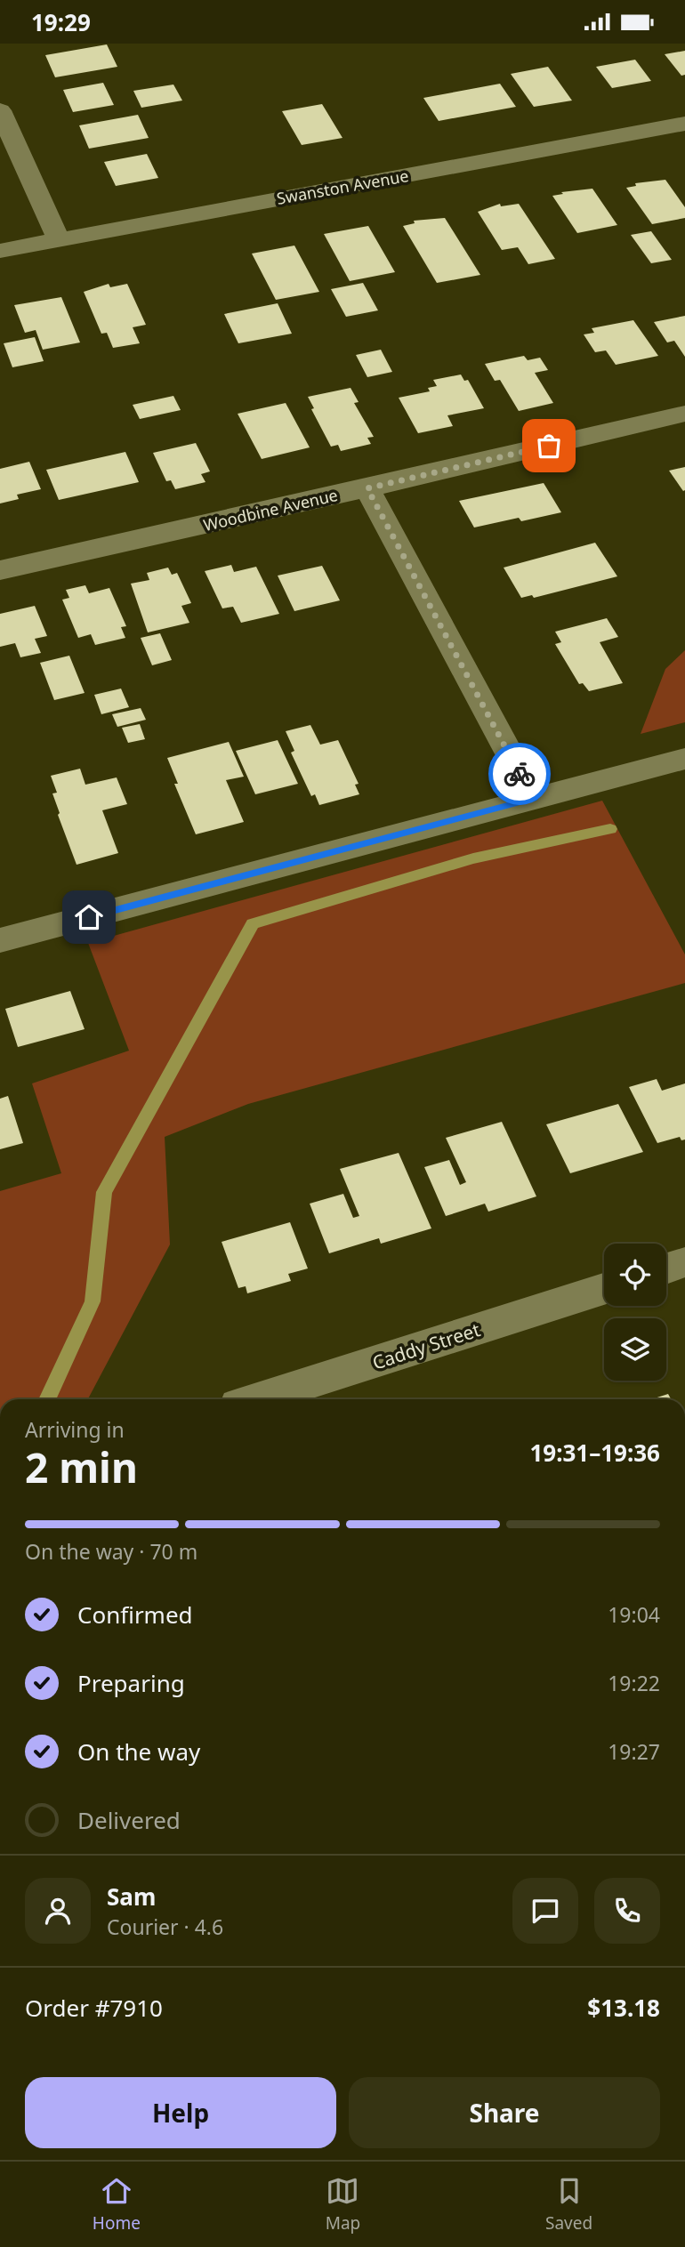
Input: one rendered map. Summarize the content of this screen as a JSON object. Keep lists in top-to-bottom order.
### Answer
{
  "streets": {
    "street": ["Swanston Avenue", "Woodbine Avenue", "Caddy Street"]
  },
  "page": {
    "status": "19:29",
    "heading": ["2 min", "Arriving in", "19:31–19:36"],
    "panel": [
      "Sam",
      "Courier · 4.6",
      "Order #7910",
      "$13.18"
    ],
    "bar": "On the way · 70 m",
    "list": [
      ["Confirmed", "19:04"],
      ["Preparing", "19:22"],
      ["On the way", "19:27"],
      "Delivered"
    ],
    "buttons": ["Help", "Share"],
    "tabs": ["Home", "Map", "Saved"]
  }
}
